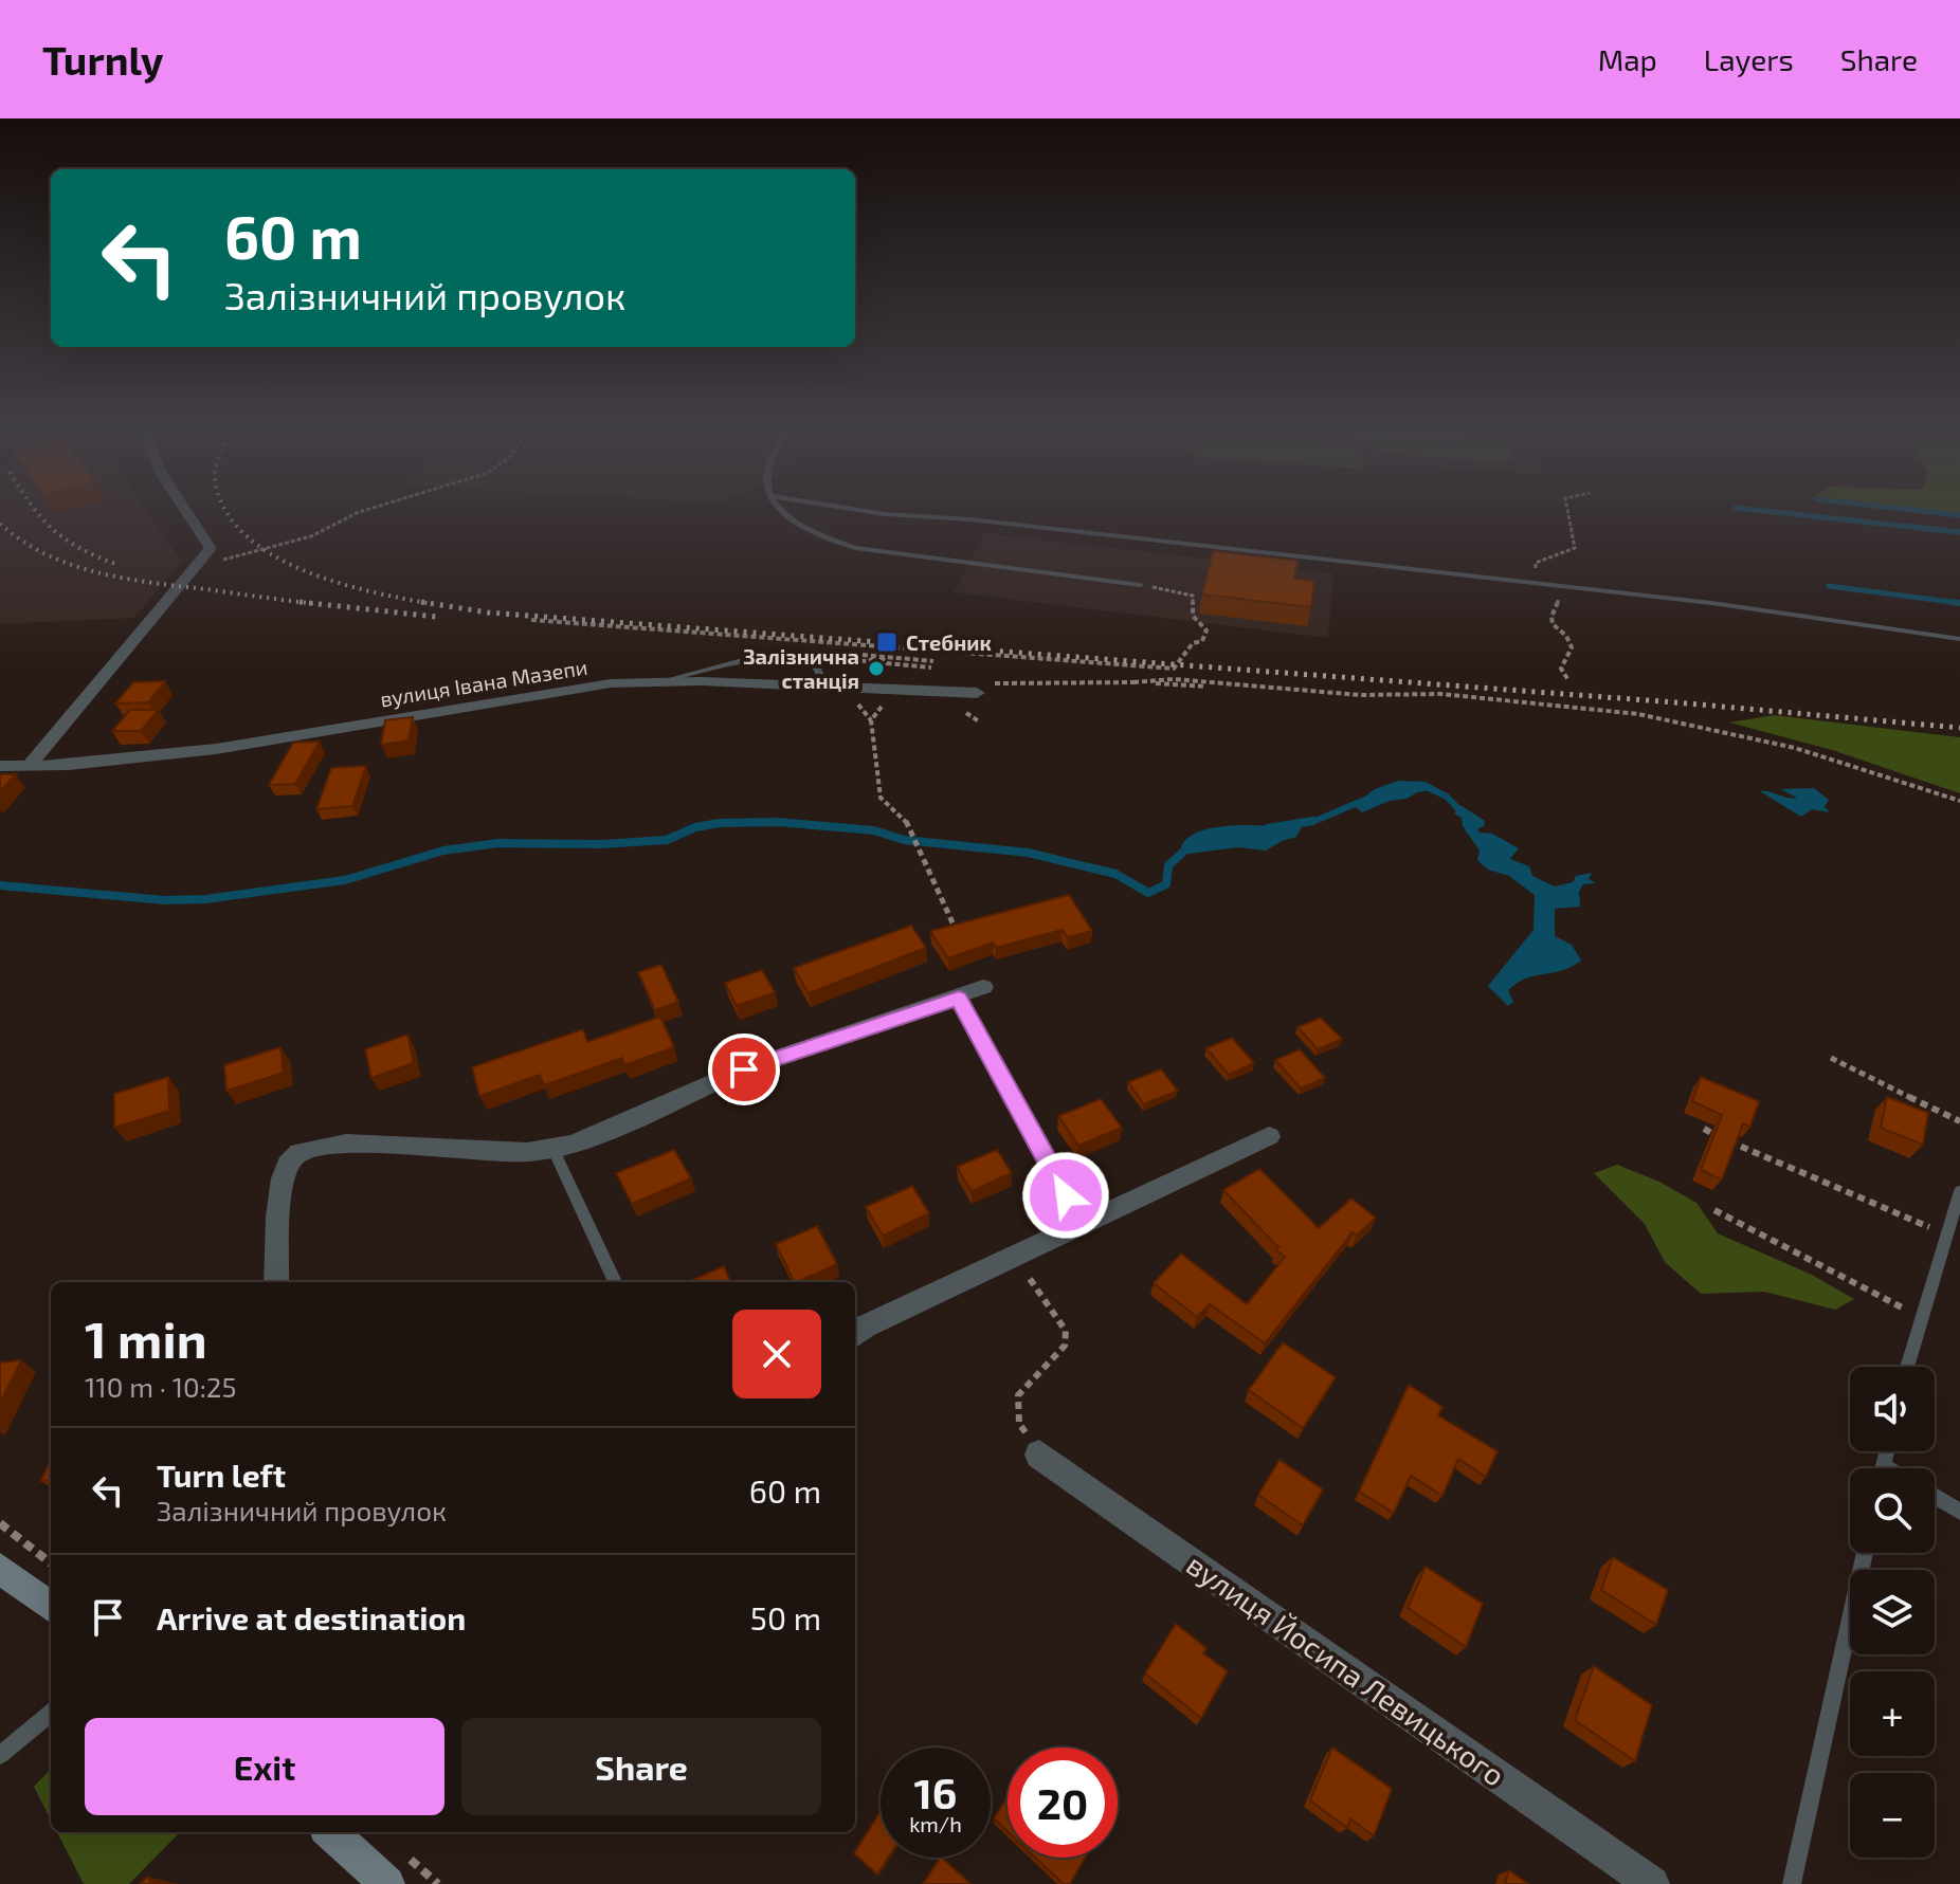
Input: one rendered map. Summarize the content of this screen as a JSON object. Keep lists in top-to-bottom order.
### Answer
{
  "streets": {
    "street": ["вулиця Івана Мазепи", "вулиця Йосипа Левицького"]
  },
  "places": {
    "transit": ["Стебник"],
    "other": ["Залізнична станція"]
  },
  "page": {
    "header": "Turnly",
    "nav": ["Map", "Layers", "Share"],
    "turn": ["60 m", "Залізничний провулок"],
    "heading": ["1 min", "110 m · 10:25"],
    "map_buttons": ["+", "−"],
    "list": [
      {
        "name": "Turn left",
        "note": "Залізничний провулок",
        "value": "60 m"
      },
      {
        "name": "Arrive at destination",
        "value": "50 m"
      }
    ],
    "buttons": ["Exit", "Share"],
    "speed": "16 km/h",
    "limit": "20"
  }
}
